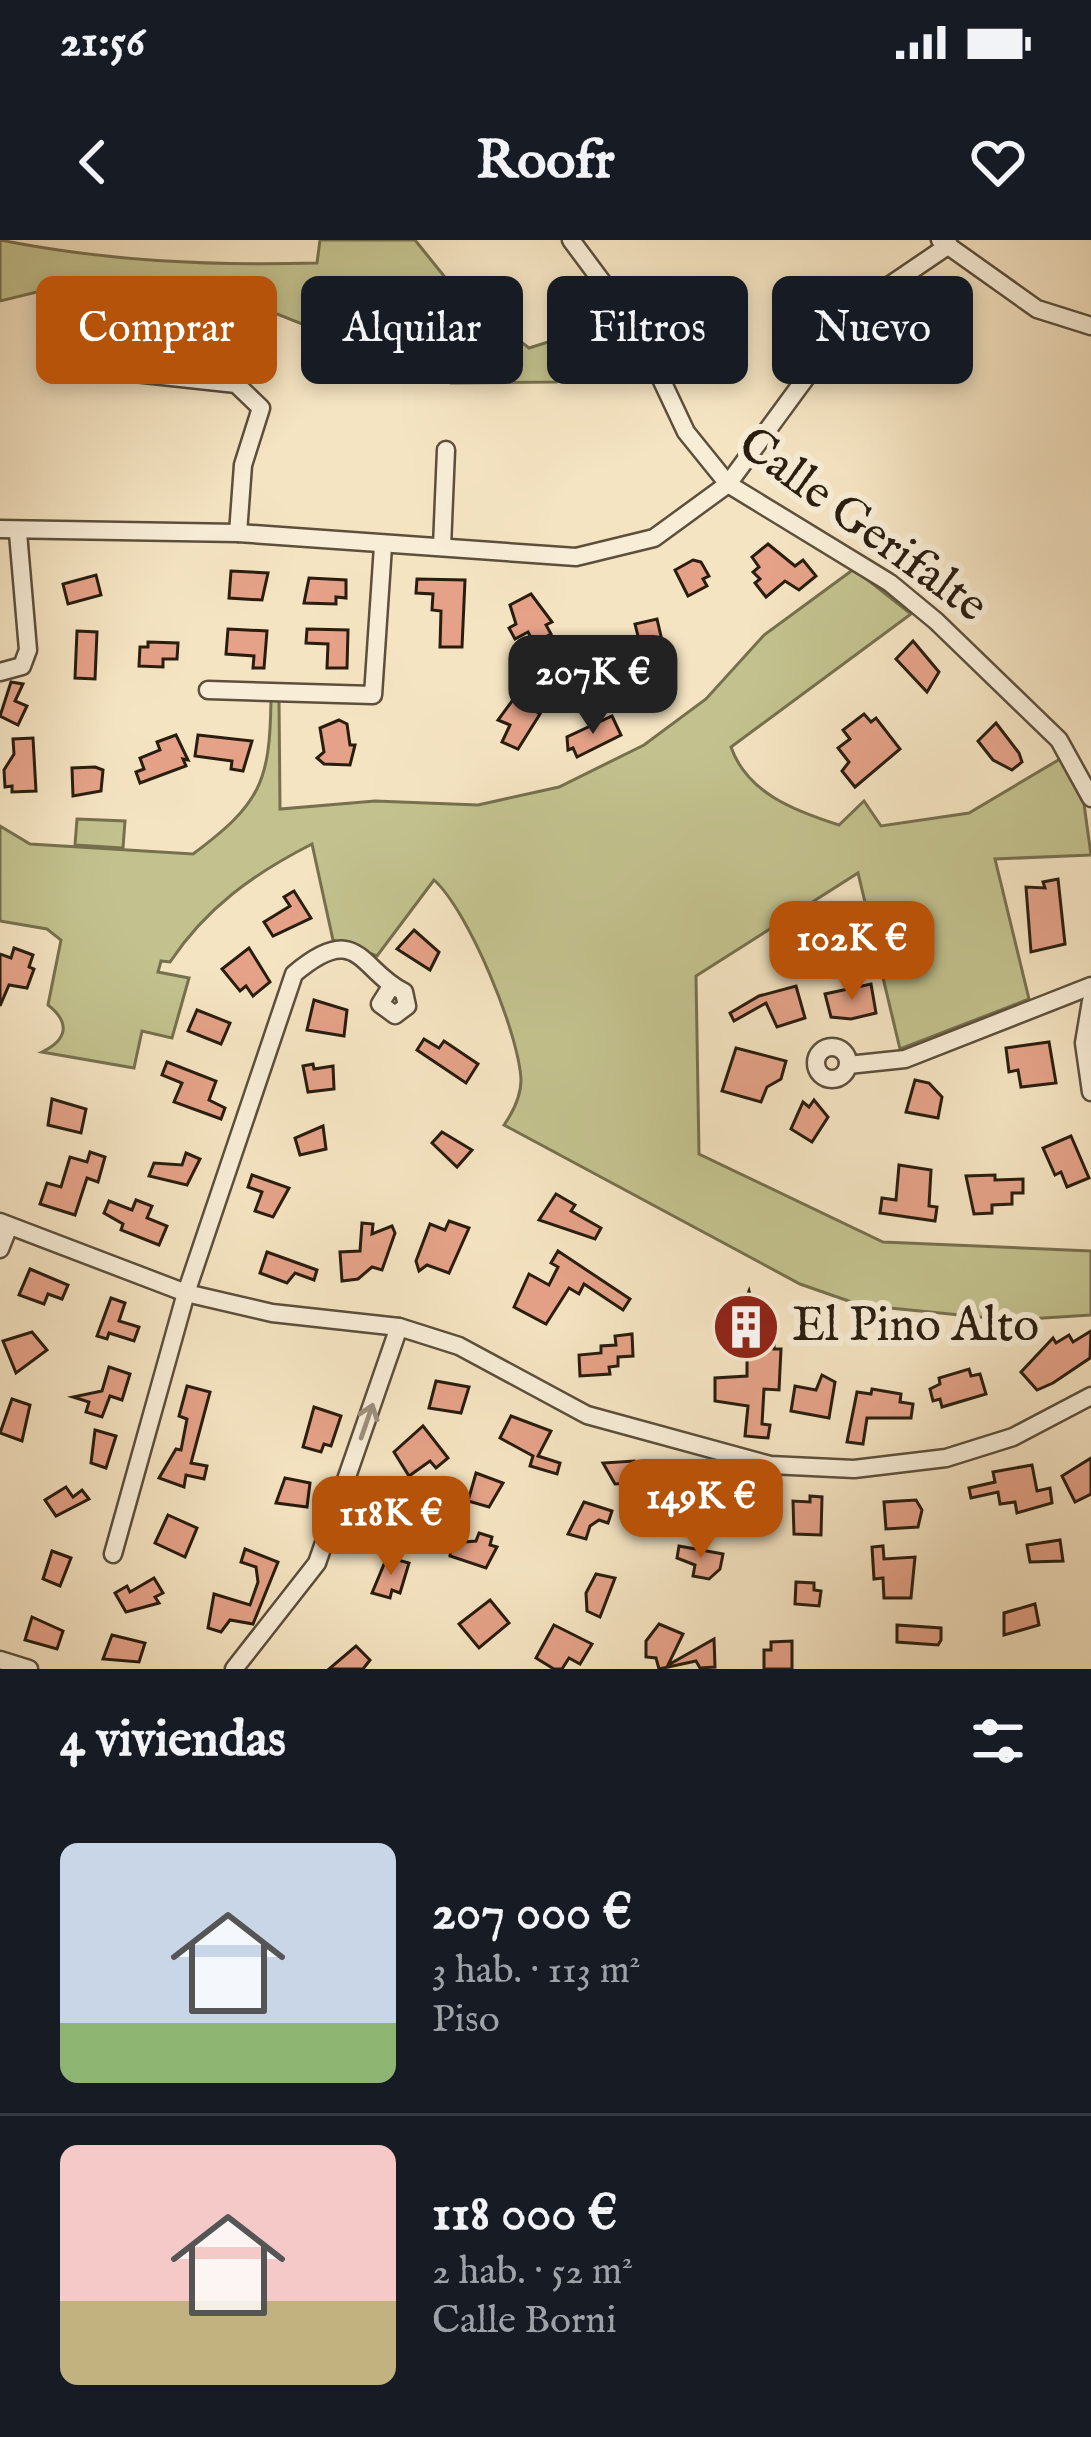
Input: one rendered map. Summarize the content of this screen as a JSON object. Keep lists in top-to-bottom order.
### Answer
{
  "streets": {
    "street": ["Calle Gerifalte"]
  },
  "places": {
    "building": ["El Pino Alto"]
  },
  "page": {
    "status": "21:56",
    "header": "Roofr",
    "chip": [
      "Comprar",
      "Alquilar",
      "Filtros",
      "Nuevo"
    ],
    "price": [
      "207K €",
      "102K €",
      "149K €",
      "118K €"
    ],
    "heading": "4 viviendas",
    "list": [
      {
        "name": "207 000 €",
        "note": "3 hab. · 113 m² · Piso"
      },
      {
        "name": "118 000 €",
        "note": "2 hab. · 52 m² · Calle Borni"
      }
    ]
  }
}
